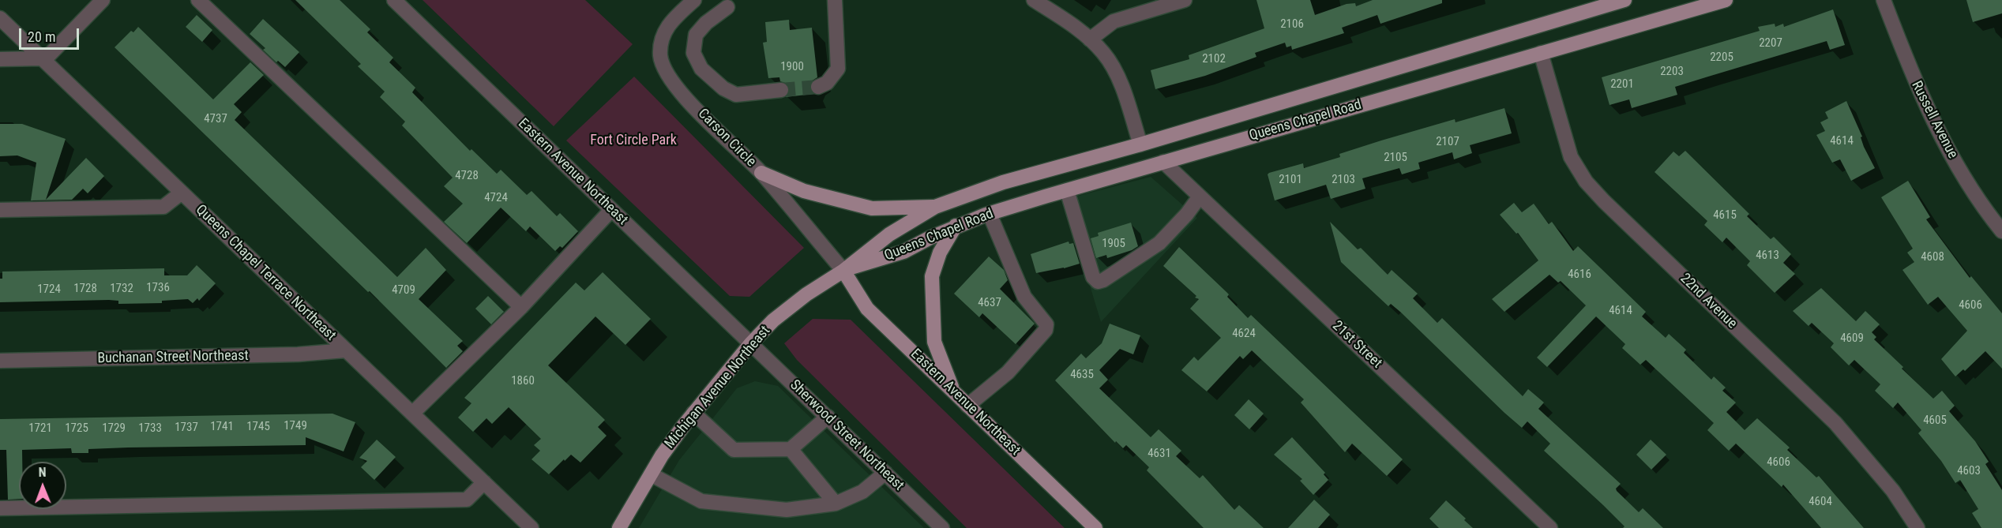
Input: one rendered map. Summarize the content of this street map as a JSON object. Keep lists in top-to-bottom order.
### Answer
{
  "streets": {
    "main road": ["Queens Chapel Road", "Eastern Avenue Northeast", "Michigan Avenue Northeast"],
    "street": [
      "Russell Avenue",
      "Carson Circle",
      "Queens Chapel Terrace Northeast",
      "22nd Avenue",
      "21st Street",
      "Buchanan Street Northeast",
      "Sherwood Street Northeast"
    ]
  },
  "crossings": [
    ["Queens Chapel Road", "Carson Circle"],
    ["Queens Chapel Road", "Eastern Avenue Northeast"],
    ["Queens Chapel Road", "22nd Avenue"],
    ["Queens Chapel Road", "21st Street"],
    ["Queens Chapel Road", "Michigan Avenue Northeast"],
    ["Carson Circle", "Eastern Avenue Northeast"],
    ["Carson Circle", "Michigan Avenue Northeast"],
    ["Eastern Avenue Northeast", "Michigan Avenue Northeast"],
    ["Eastern Avenue Northeast", "Sherwood Street Northeast"],
    ["Queens Chapel Terrace Northeast", "Buchanan Street Northeast"],
    ["Michigan Avenue Northeast", "Sherwood Street Northeast"]
  ],
  "parks": ["Fort Circle Park"],
  "house_numbers": [
    "2106",
    "2207",
    "2205",
    "2102",
    "1900",
    "2203",
    "2201",
    "4737",
    "4614",
    "2107",
    "2105",
    "4728",
    "2101",
    "2103",
    "4724",
    "4615",
    "1905",
    "4613",
    "4608",
    "4616",
    "1736",
    "1728",
    "1732",
    "1724",
    "4709",
    "4637",
    "4606",
    "4614",
    "4624",
    "4609",
    "4635",
    "1860",
    "4605",
    "1749",
    "1741",
    "1745",
    "1737",
    "1721",
    "1725",
    "1729",
    "1733",
    "4631",
    "4606",
    "4603",
    "4604"
  ],
  "scale_bar": "20 m",
  "north": "top"
}
